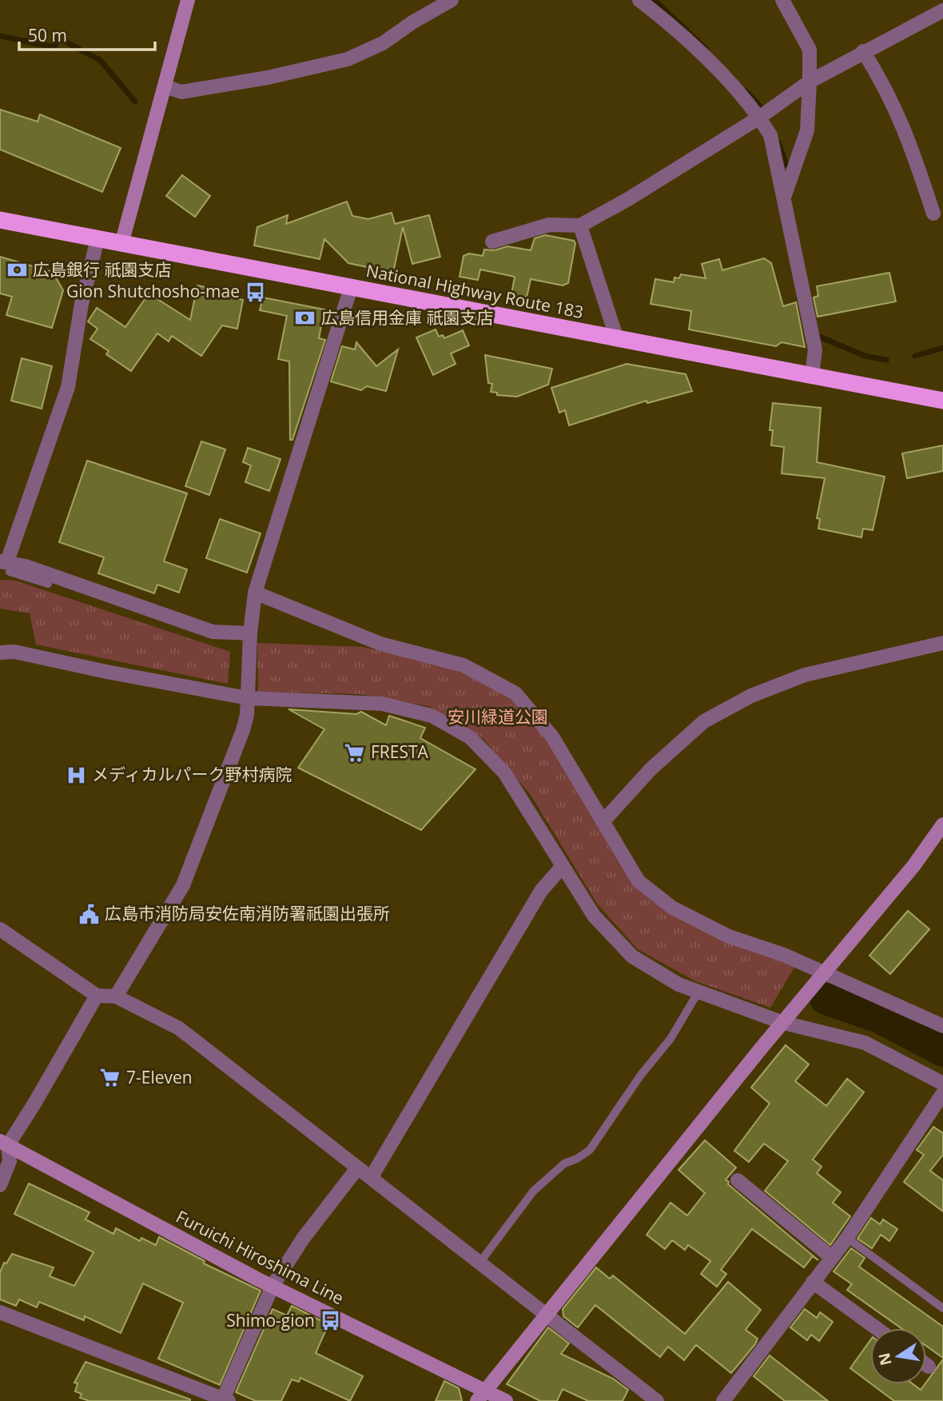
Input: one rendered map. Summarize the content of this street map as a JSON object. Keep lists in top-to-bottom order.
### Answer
{
  "streets": {
    "highway": ["National Highway Route 183"],
    "street": ["Furuichi Hiroshima Line"]
  },
  "parks": ["安川緑道公園"],
  "places": {
    "bank": ["広島銀行 祇園支店", "広島信用金庫 祇園支店"],
    "bus stop": ["Gion Shutchosho-mae", "Shimo-gion"],
    "supermarket": ["FRESTA", "7-Eleven"],
    "hospital": ["メディカルパーク野村病院"],
    "public building": ["広島市消防局安佐南消防署祇園出張所"]
  },
  "scale_bar": "50 m",
  "north": "left"
}
